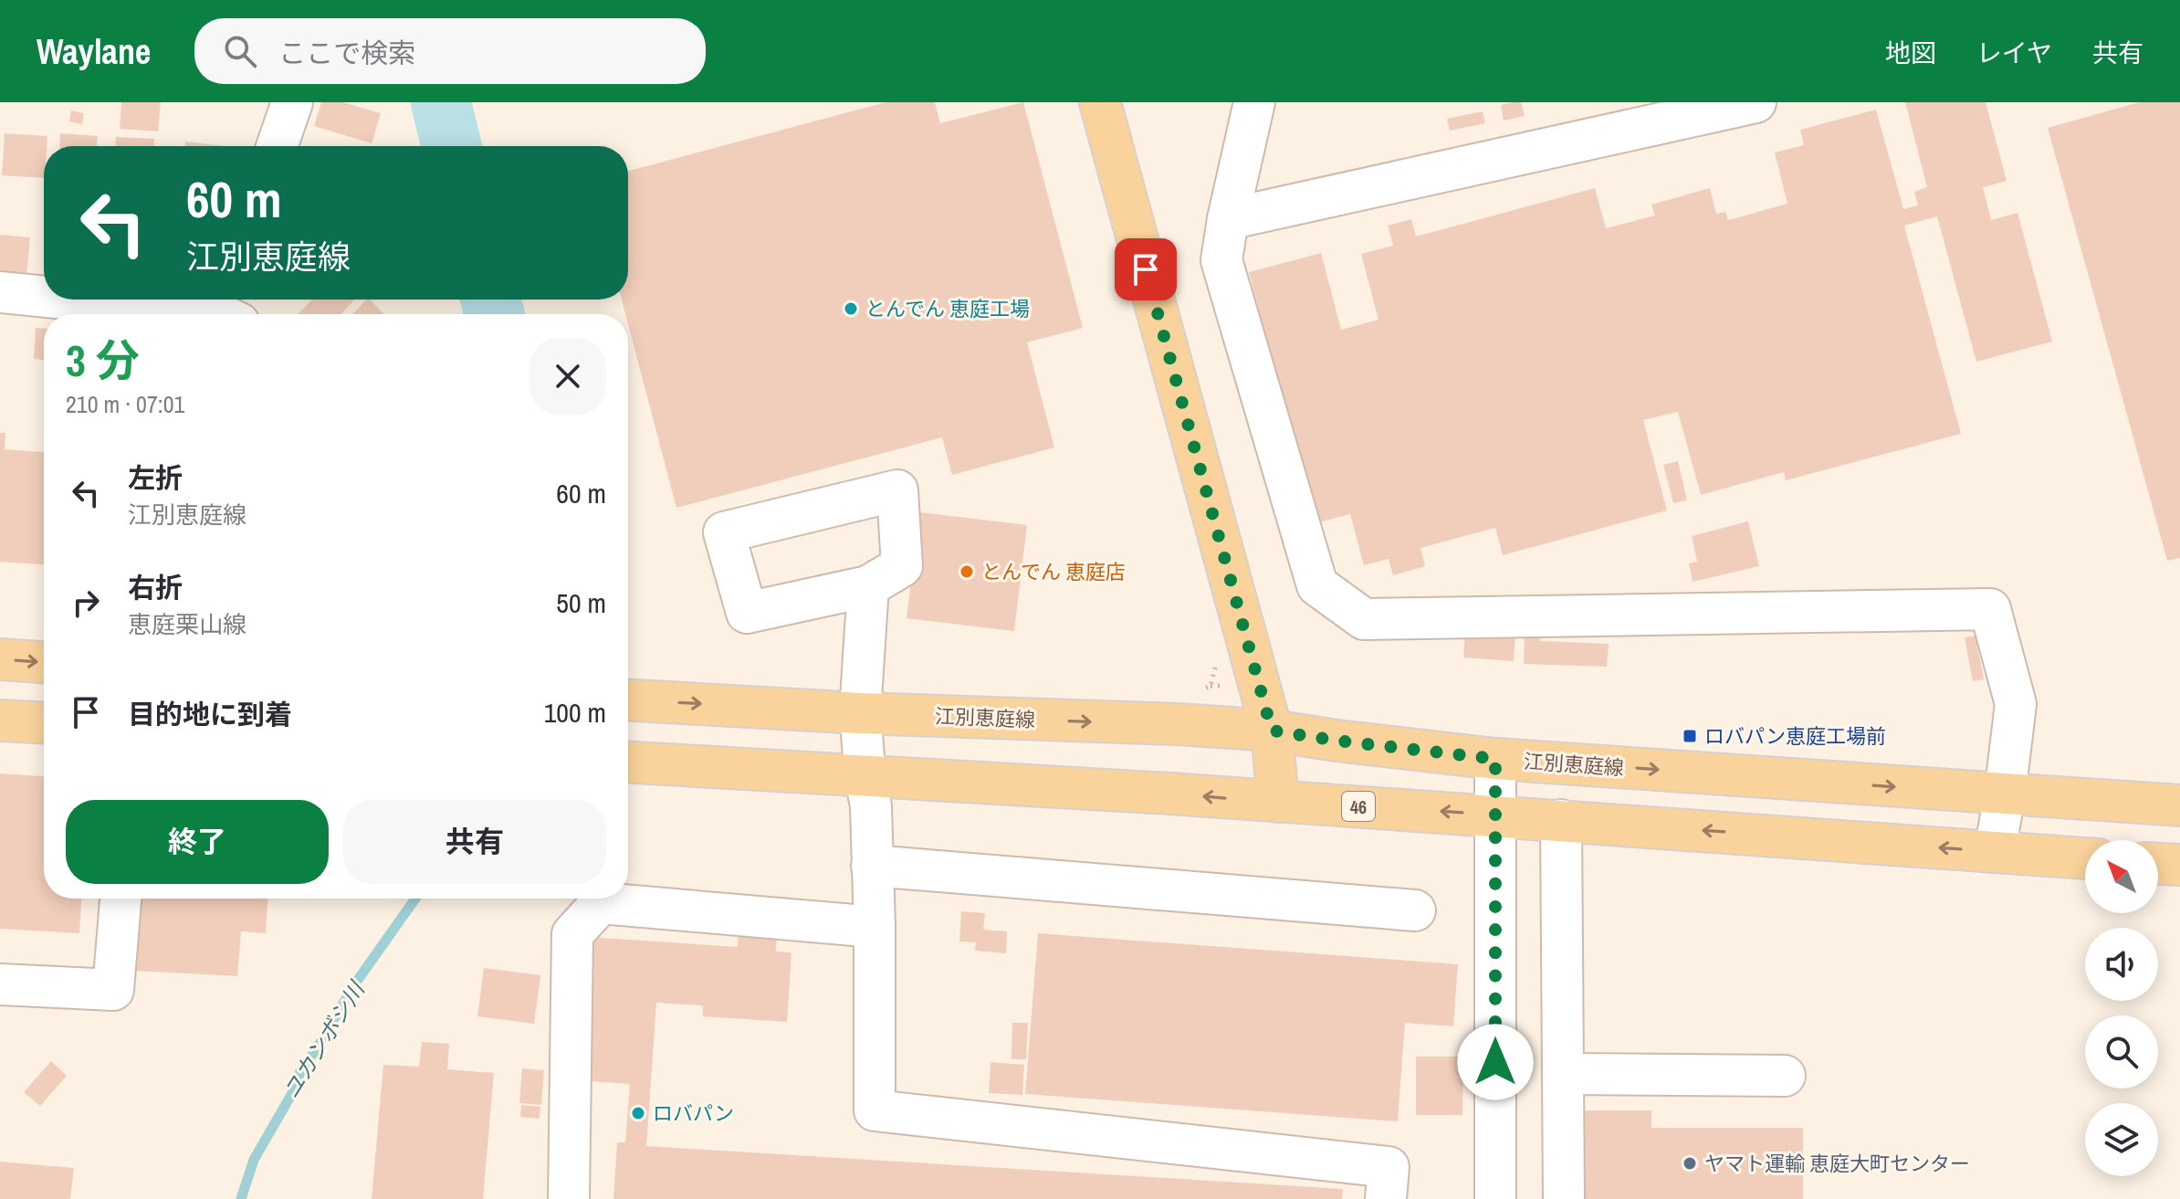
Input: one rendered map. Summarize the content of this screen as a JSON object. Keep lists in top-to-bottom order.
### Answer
{
  "streets": {
    "main road": ["江別恵庭線", "46"]
  },
  "water": ["ユカンボシ川"],
  "places": {
    "other": [
      "とんでん 恵庭工場",
      "とんでん 恵庭店",
      "ロバパン",
      "ヤマト運輸 恵庭大町センター"
    ],
    "transit": ["ロバパン恵庭工場前"]
  },
  "north": "top left",
  "page": {
    "header": "Waylane",
    "search": "ここで検索",
    "nav": ["地図", "レイヤ", "共有"],
    "turn": ["60 m", "江別恵庭線"],
    "heading": ["3 分", "210 m · 07:01"],
    "list": [
      {
        "name": "左折",
        "note": "江別恵庭線",
        "value": "60 m"
      },
      {
        "name": "右折",
        "note": "恵庭栗山線",
        "value": "50 m"
      },
      {
        "name": "目的地に到着",
        "value": "100 m"
      }
    ],
    "buttons": ["終了", "共有"]
  }
}
